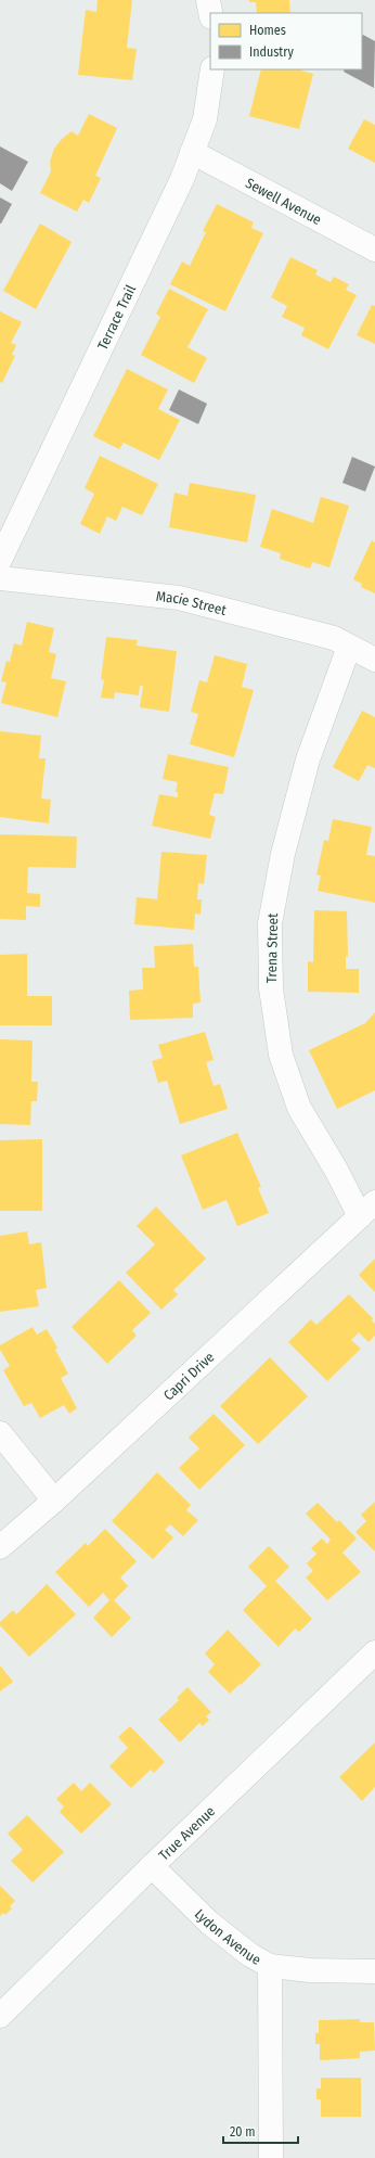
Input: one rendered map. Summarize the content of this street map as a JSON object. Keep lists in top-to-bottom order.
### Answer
{
  "streets": {
    "street": [
      "Sewell Avenue",
      "Terrace Trail",
      "Macie Street",
      "Trena Street",
      "Capri Drive",
      "True Avenue",
      "Lydon Avenue"
    ]
  },
  "crossings": [
    ["Sewell Avenue", "Terrace Trail"],
    ["Macie Street", "Trena Street"],
    ["Trena Street", "Capri Drive"],
    ["True Avenue", "Lydon Avenue"]
  ],
  "legend": ["Homes", "Industry"],
  "scale_bar": "20 m"
}
